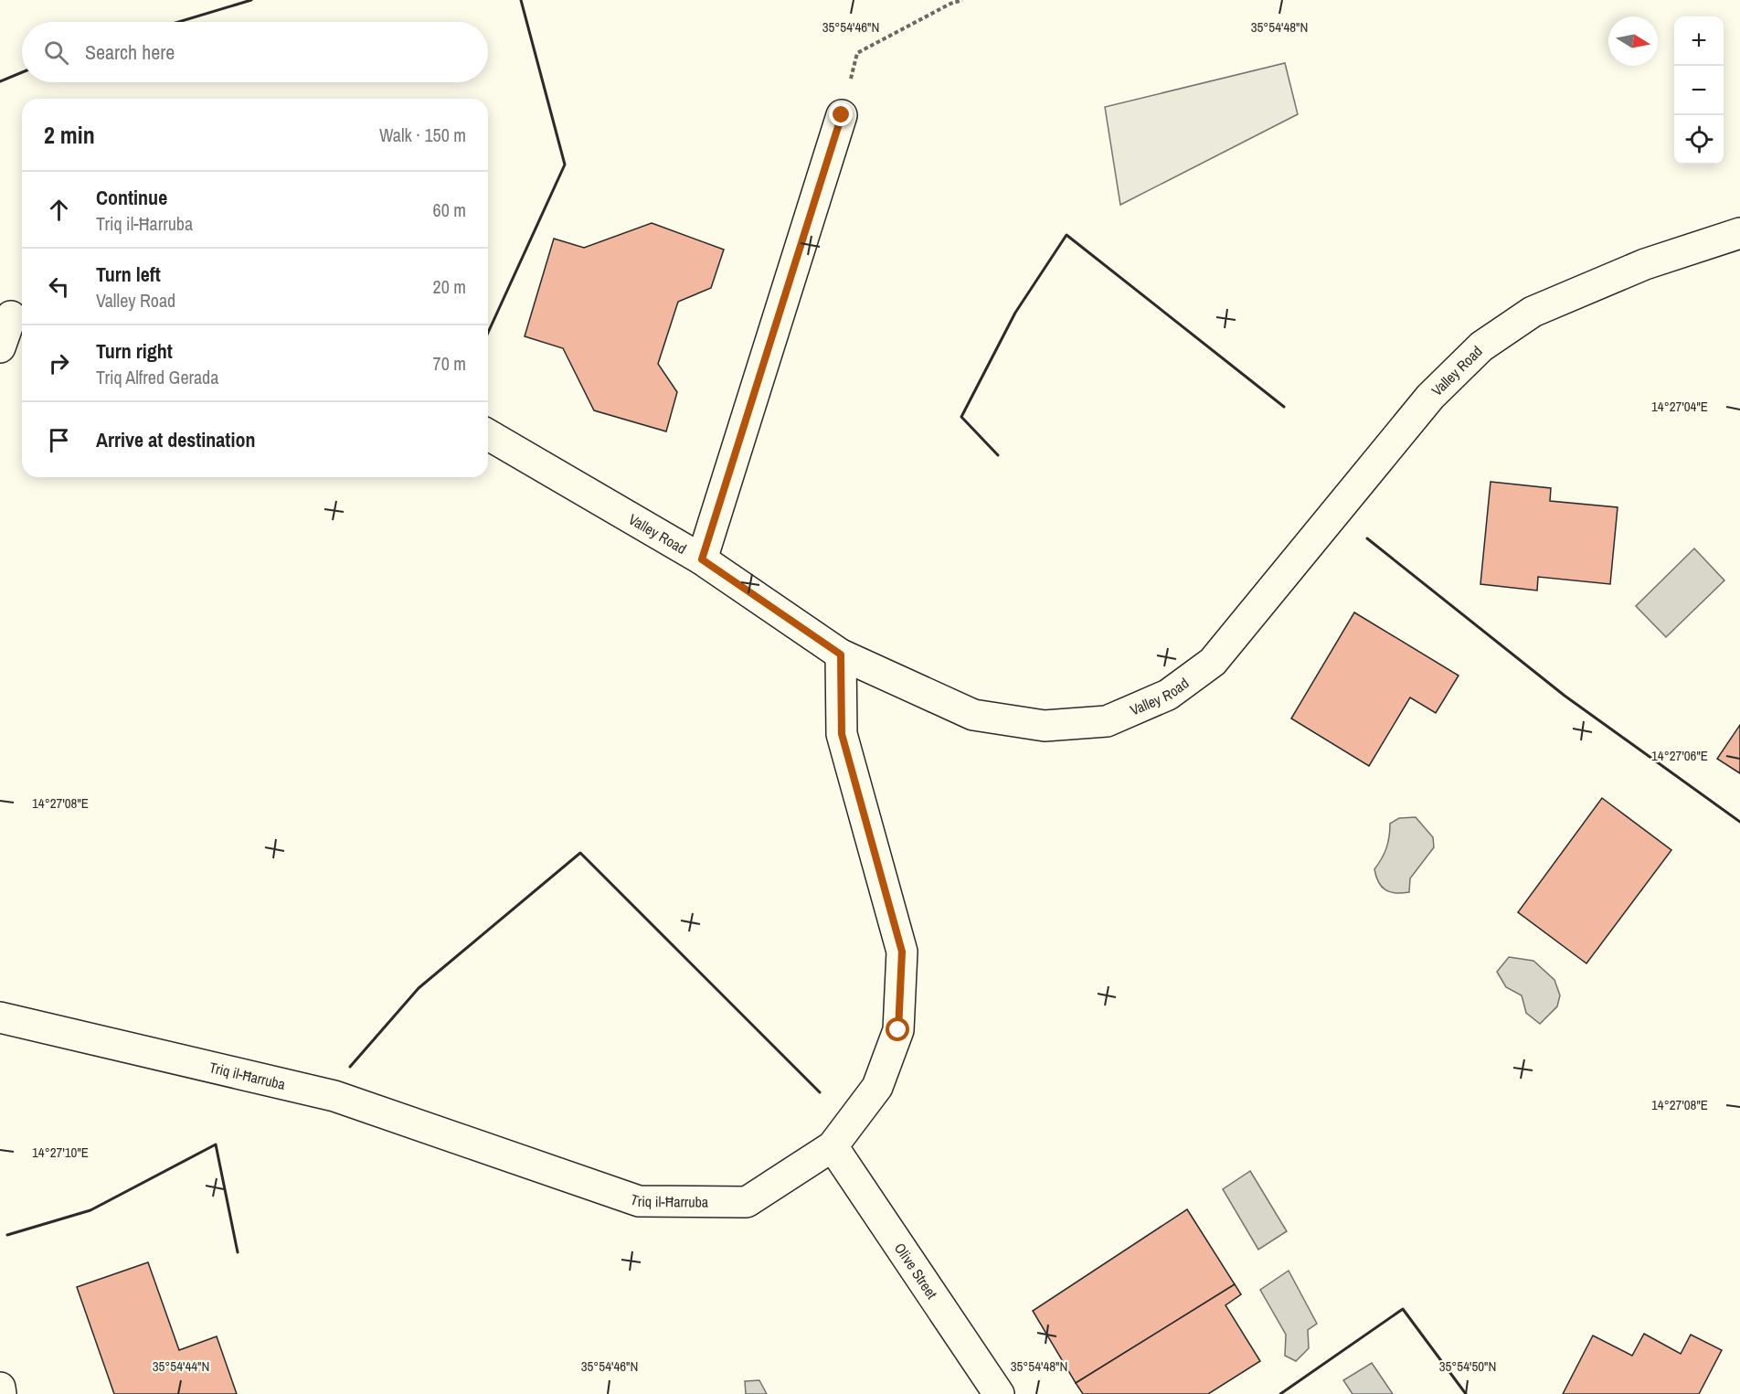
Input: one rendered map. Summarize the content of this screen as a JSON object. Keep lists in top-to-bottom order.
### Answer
{
  "streets": {
    "street": ["Valley Road", "Triq il-Ħarruba", "Olive Street"]
  },
  "crossings": [
    ["Valley Road", "Triq il-Ħarruba"],
    ["Triq il-Ħarruba", "Olive Street"]
  ],
  "north": "right",
  "page": {
    "map_buttons": ["+", "−"],
    "search": "Search here",
    "heading": ["2 min", "Walk · 150 m"],
    "list": [
      ["Continue", "Triq il-Ħarruba", "60 m"],
      ["Turn left", "Valley Road", "20 m"],
      ["Turn right", "Triq Alfred Gerada", "70 m"],
      "Arrive at destination"
    ]
  },
  "coordinates": [
    "35°54'46\"N",
    "35°54'48\"N",
    "14°27'04\"E",
    "14°27'06\"E",
    "14°27'08\"E",
    "14°27'10\"E",
    "35°54'44\"N",
    "35°54'50\"N"
  ]
}
